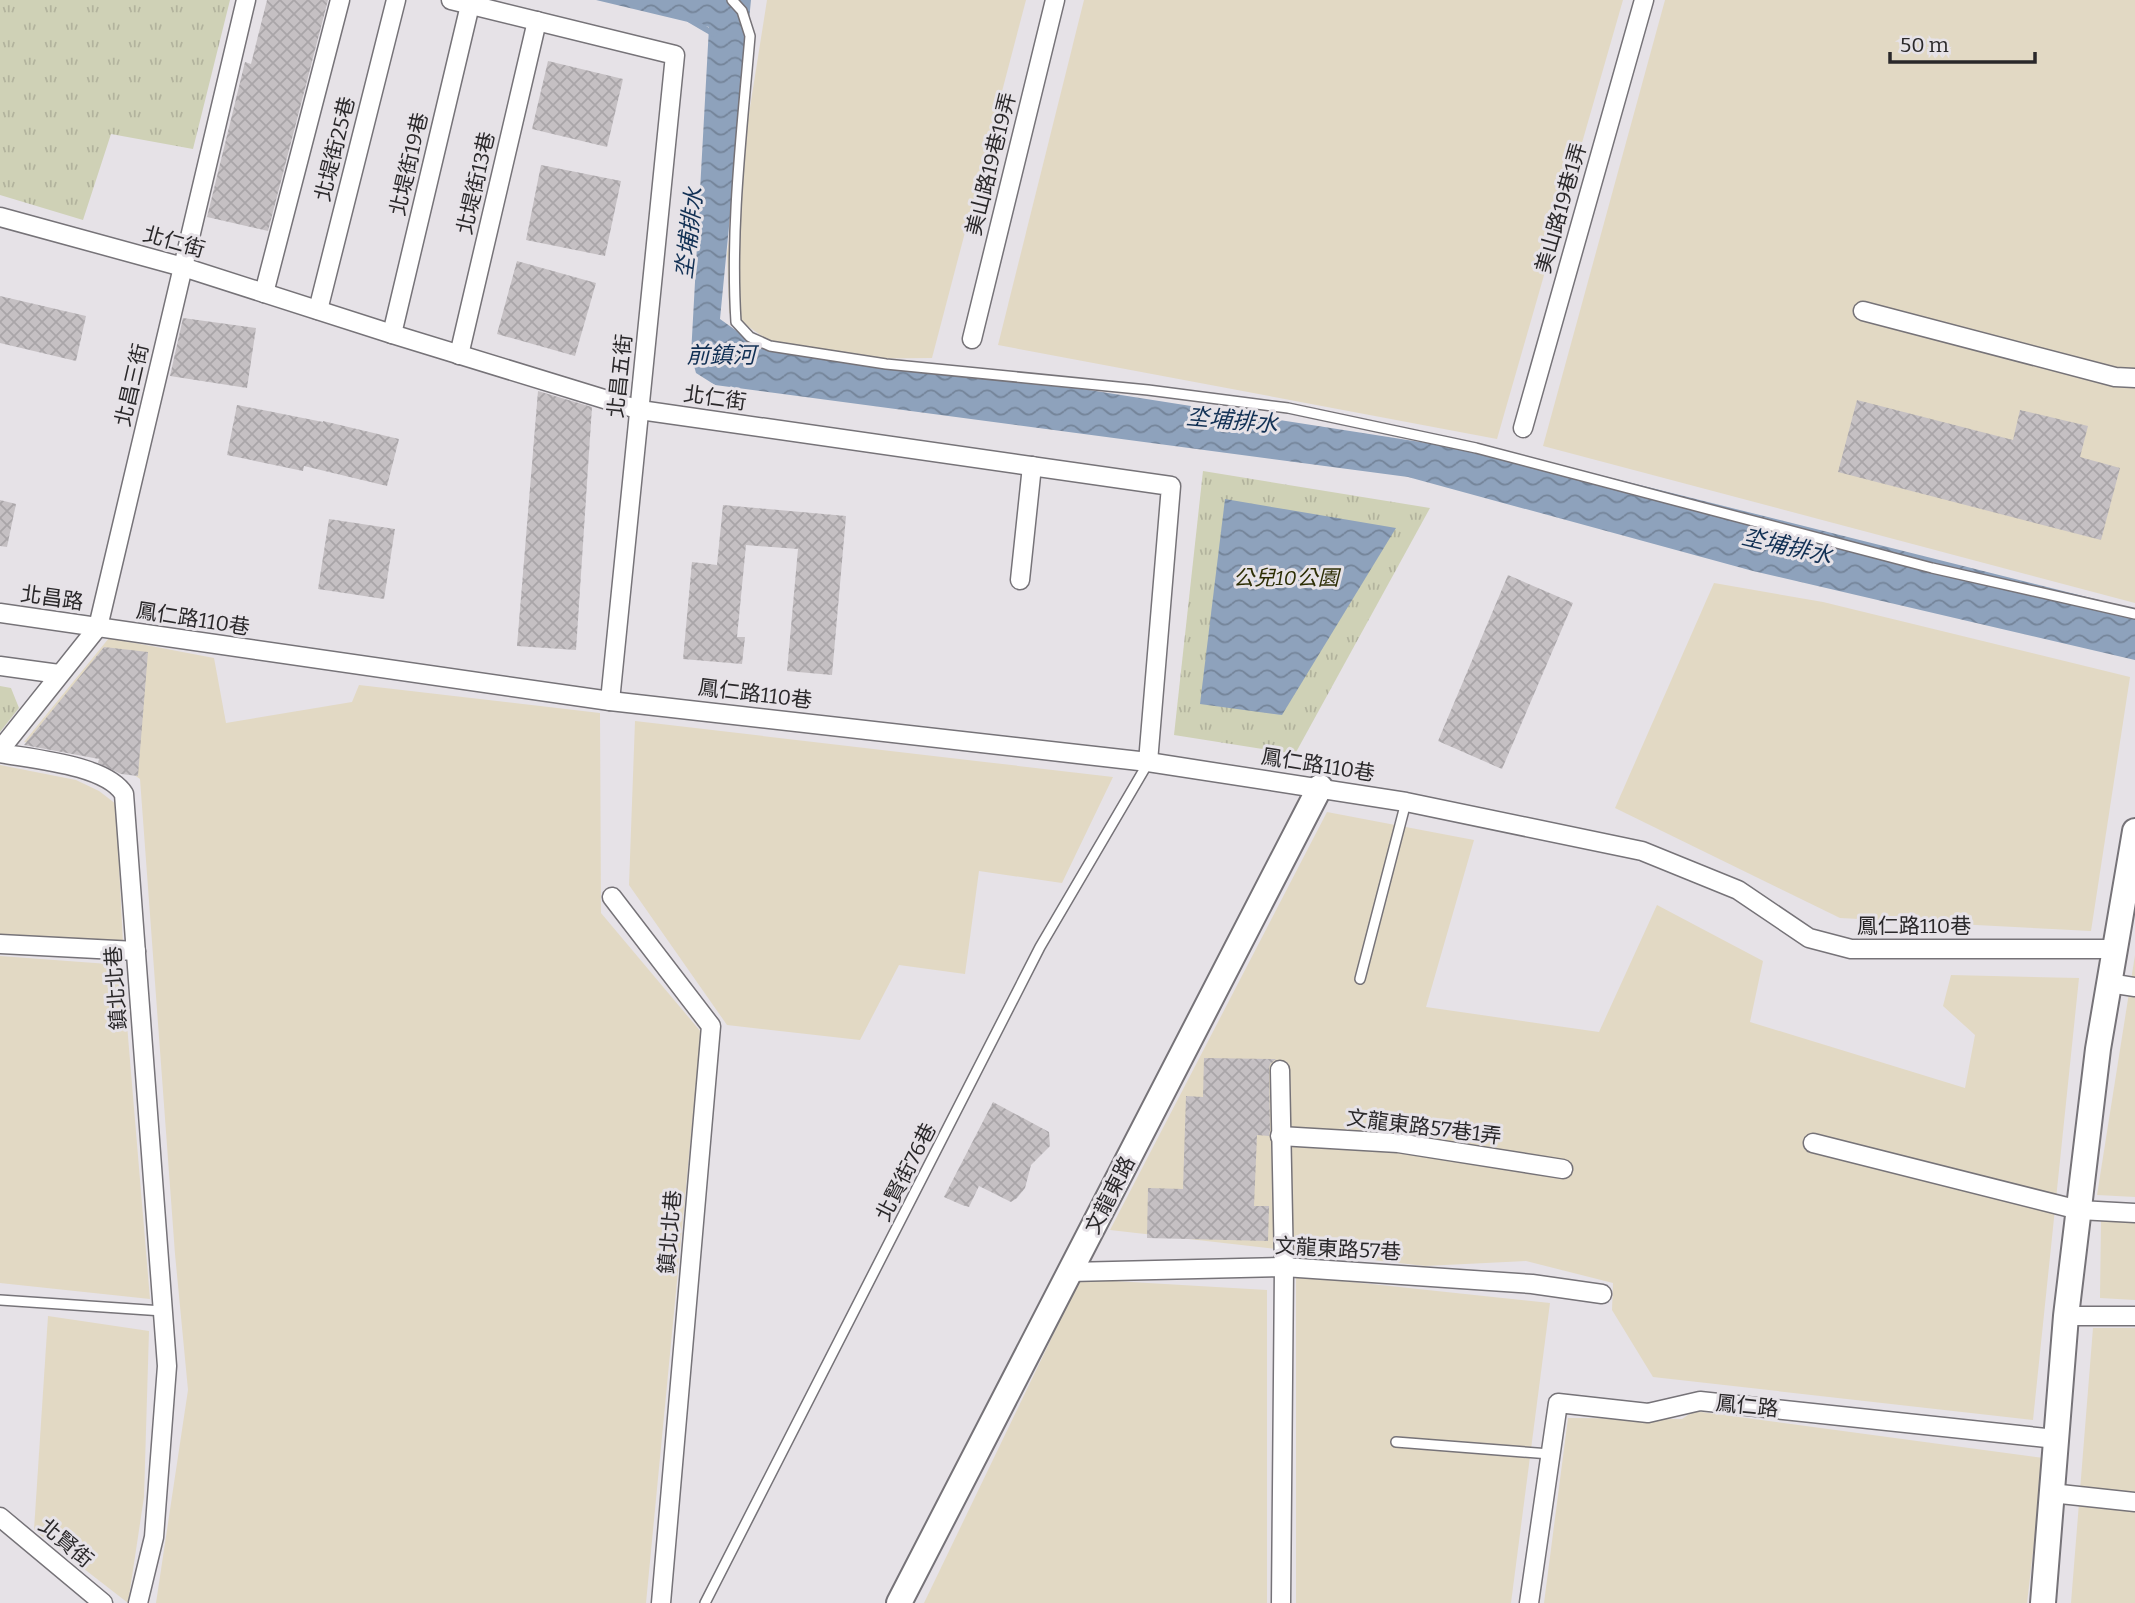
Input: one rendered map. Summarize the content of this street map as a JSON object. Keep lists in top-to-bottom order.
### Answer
{
  "streets": {
    "street": [
      "北堤街25巷",
      "北堤街19巷",
      "美山路19巷19弄",
      "北堤街13巷",
      "美山路19巷1弄",
      "北仁街",
      "北昌五街",
      "北昌三街",
      "北昌路",
      "鳳仁路110巷",
      "鎮北北巷",
      "文龍東路57巷1弄",
      "文龍東路",
      "文龍東路57巷",
      "鳳仁路",
      "北賢街"
    ],
    "lane": ["北賢街76巷"]
  },
  "crossings": [
    ["北堤街25巷", "北仁街"],
    ["北堤街19巷", "北仁街"],
    ["北堤街13巷", "北仁街"],
    ["北堤街13巷", "北昌五街"],
    ["北仁街", "北昌五街"],
    ["北仁街", "北昌三街"],
    ["北仁街", "鳳仁路110巷"],
    ["北仁街", "北賢街76巷"],
    ["北昌五街", "鳳仁路110巷"],
    ["北昌三街", "北昌路"],
    ["北昌三街", "鳳仁路110巷"],
    ["北昌三街", "鎮北北巷"],
    ["北昌路", "鳳仁路110巷"],
    ["鳳仁路110巷", "北賢街76巷"],
    ["鳳仁路110巷", "文龍東路"],
    ["文龍東路", "文龍東路57巷"]
  ],
  "water": ["坔埔排水", "前鎮河"],
  "parks": ["公兒10公園"],
  "scale_bar": "50 m"
}
